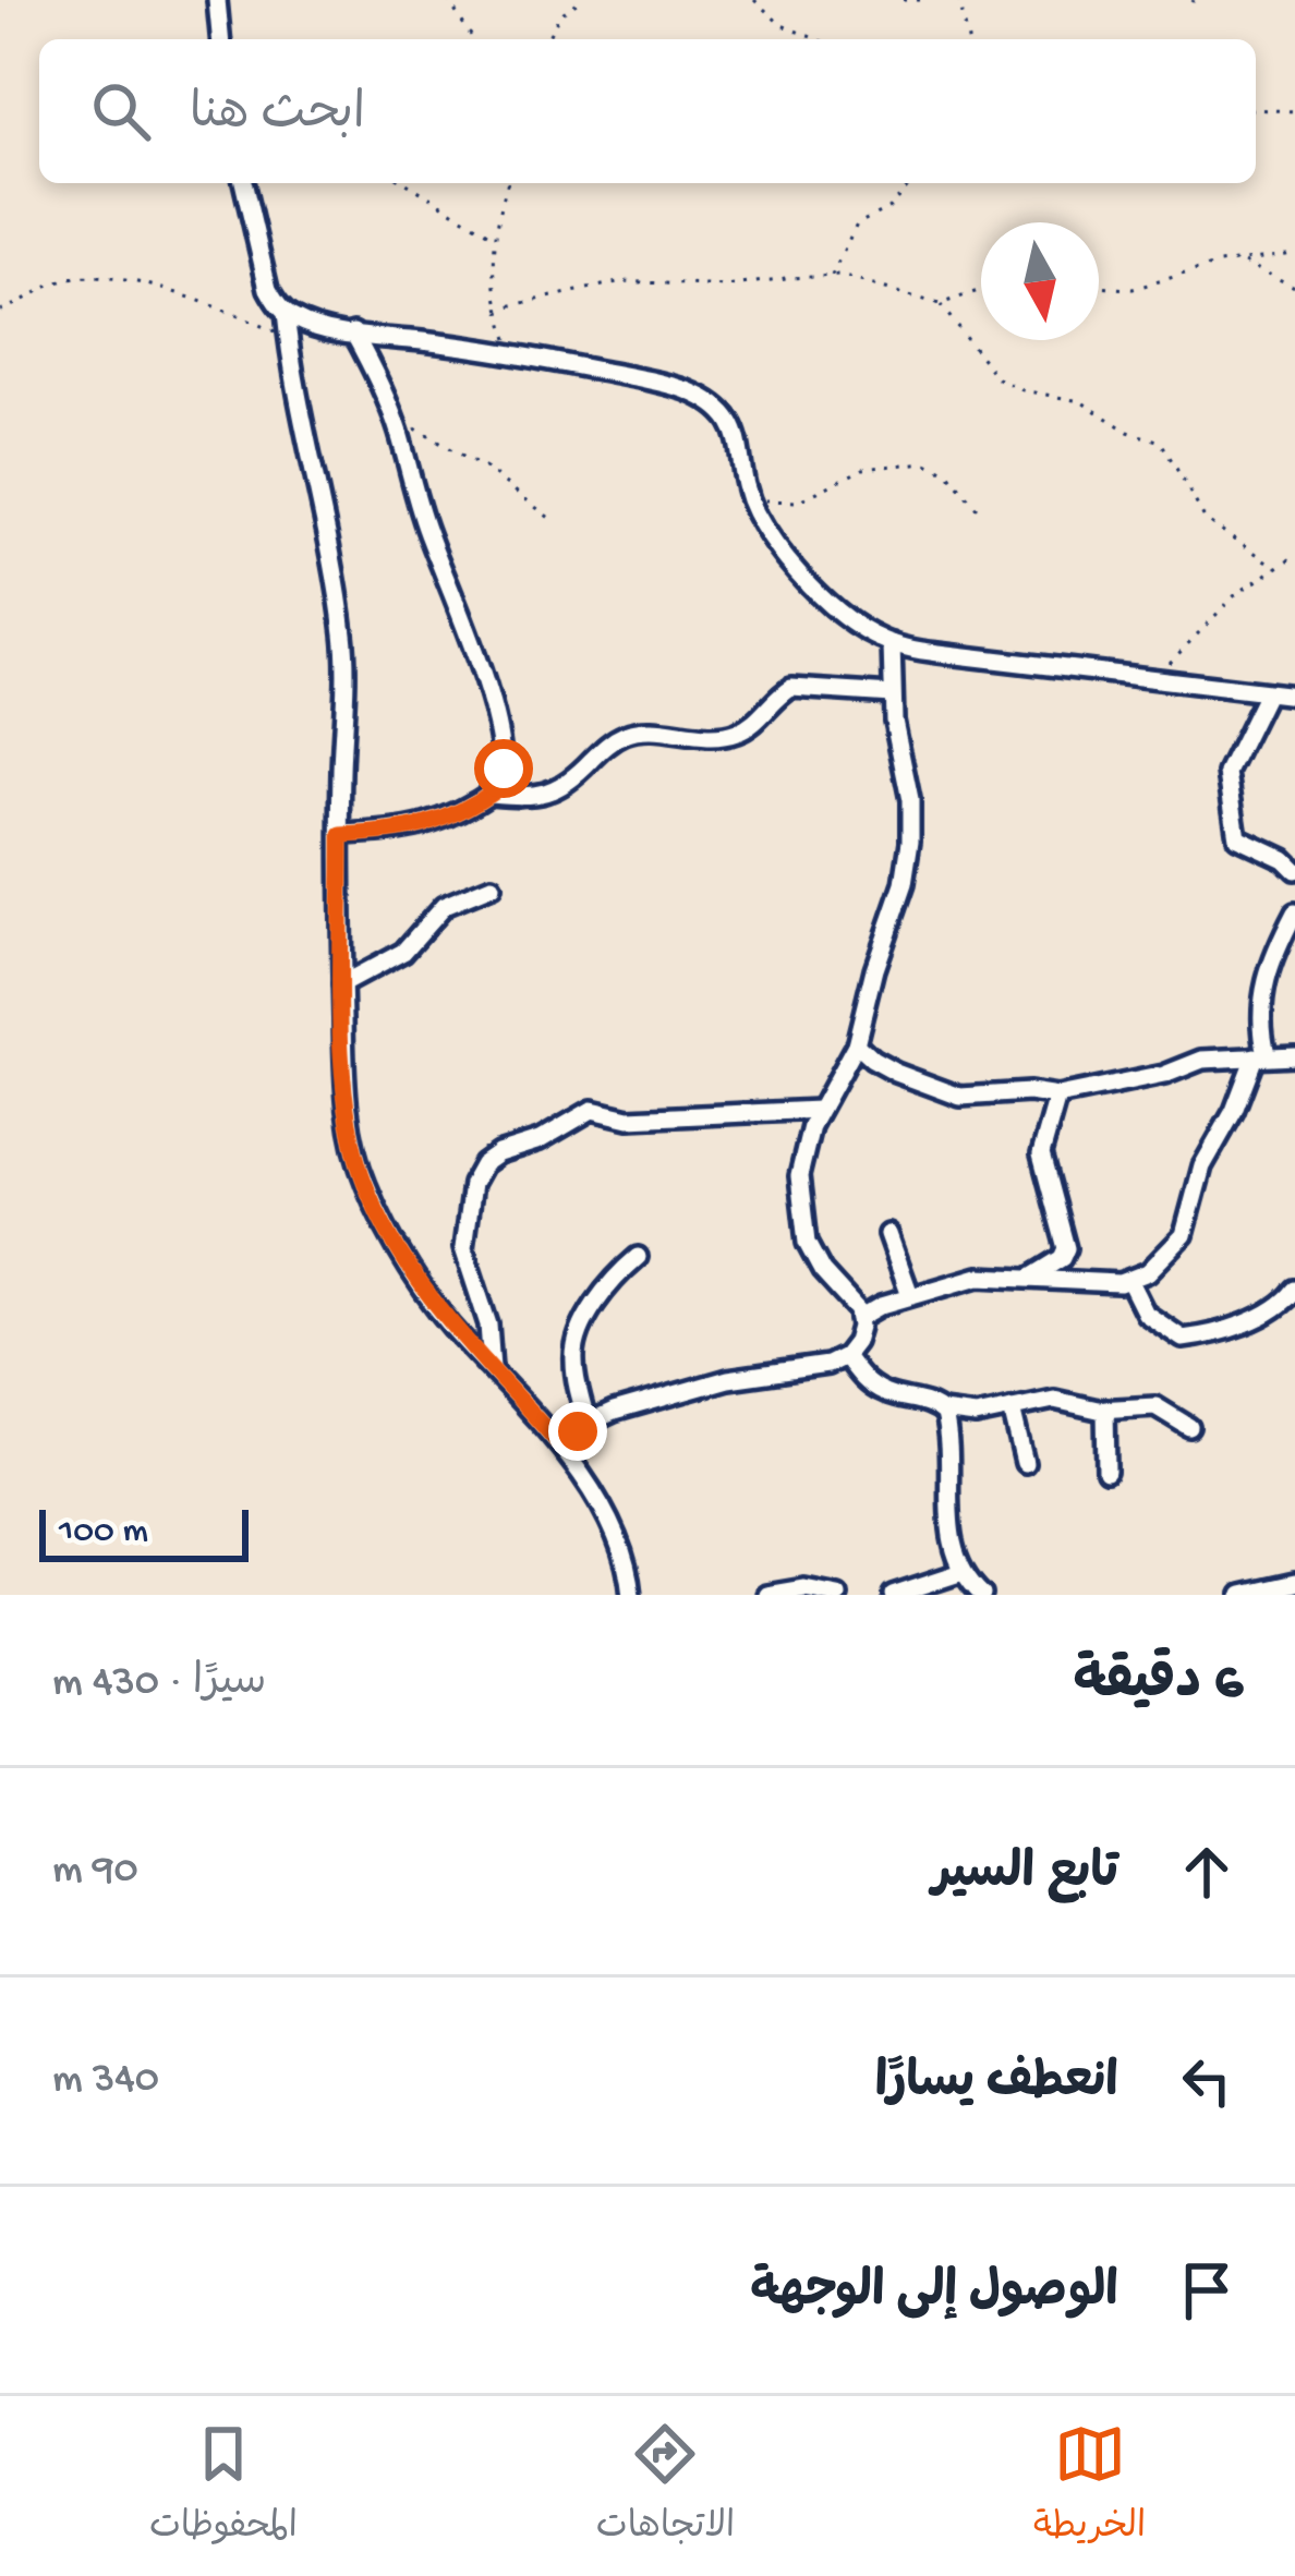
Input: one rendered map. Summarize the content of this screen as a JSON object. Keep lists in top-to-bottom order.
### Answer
{
  "scale_bar": "100 m",
  "north": "bottom",
  "page": {
    "search": "ابحث هنا",
    "scale": "100 m",
    "heading": ["6 دقيقة", "سيرًا · 430 m"],
    "list": [
      ["تابع السير", "90 m"],
      ["انعطف يسارًا", "340 m"],
      "الوصول إلى الوجهة"
    ],
    "nav": ["الخريطة", "الاتجاهات", "المحفوظات"]
  }
}
